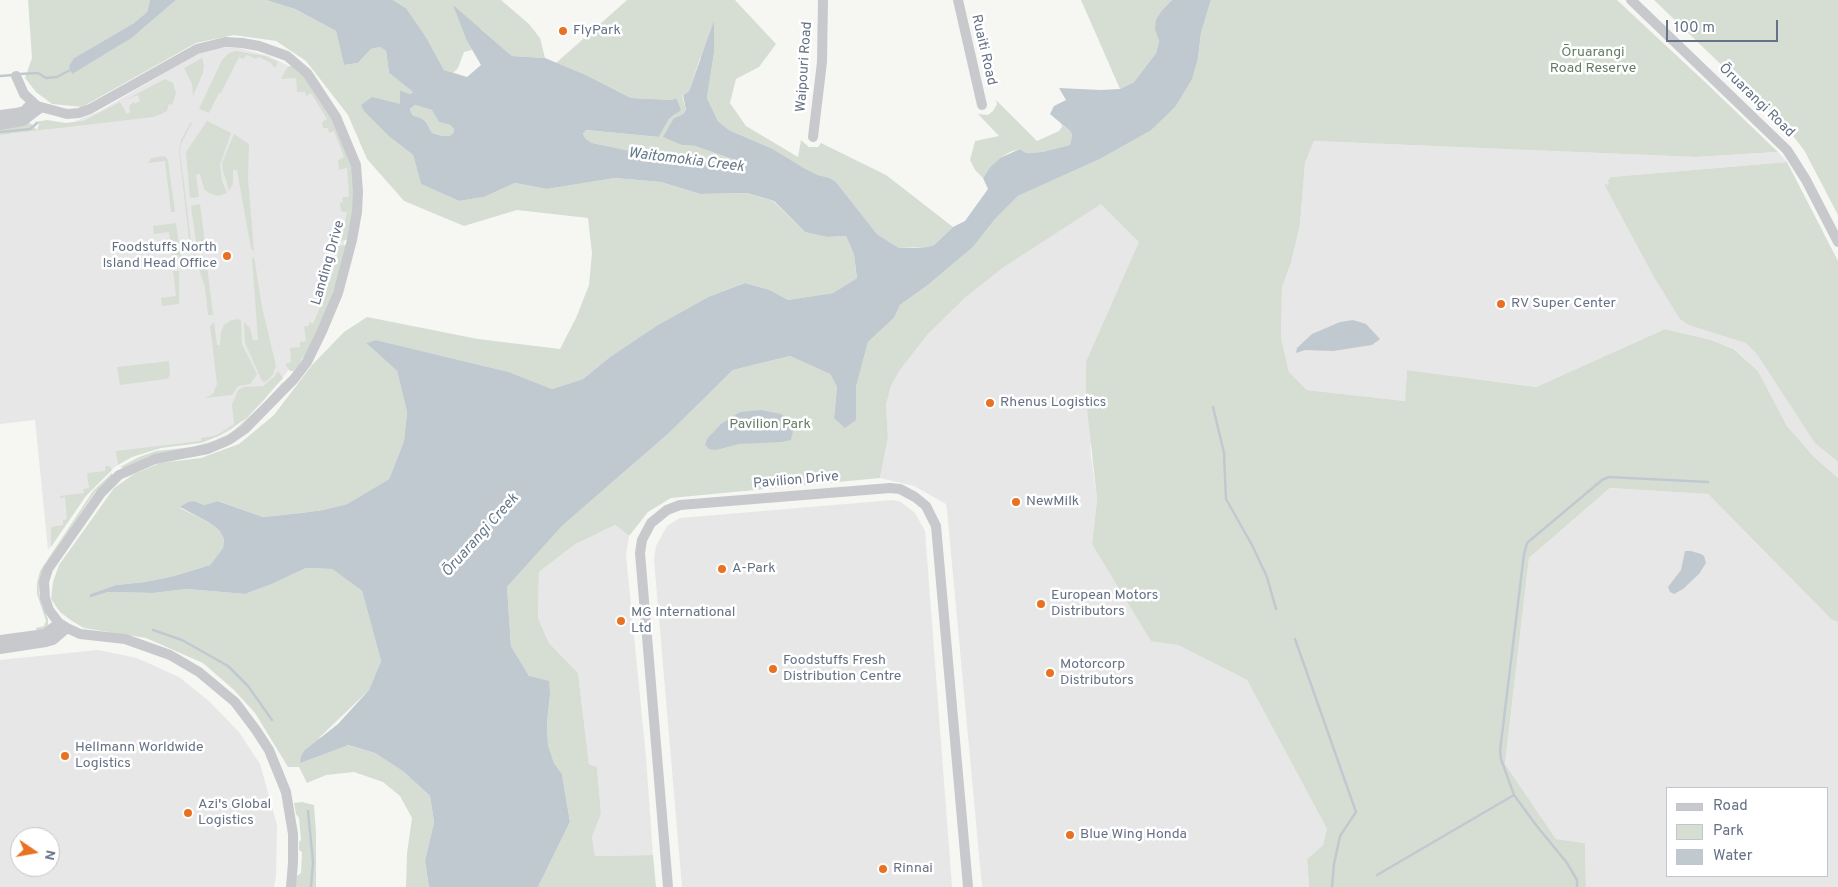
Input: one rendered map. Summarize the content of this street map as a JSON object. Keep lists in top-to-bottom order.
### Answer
{
  "streets": {
    "street": [
      "Ruaiti Road",
      "Waipouri Road",
      "Ōruarangi Road",
      "Landing Drive",
      "Pavilion Drive"
    ]
  },
  "water": ["Waitomokia Creek", "Ōruarangi Creek"],
  "parks": ["Ōruarangi Road Reserve", "Pavilion Park"],
  "places": [
    "FlyPark",
    "Foodstuffs North Island Head Office",
    "RV Super Center",
    "Rhenus Logistics",
    "NewMilk",
    "A-Park",
    "European Motors Distributors",
    "MG International Ltd",
    "Foodstuffs Fresh Distribution Centre",
    "Motorcorp Distributors",
    "Hellmann Worldwide Logistics",
    "Azi's Global Logistics",
    "Blue Wing Honda",
    "Rinnai"
  ],
  "legend": ["Road", "Park", "Water"],
  "scale_bar": "100 m",
  "north": "right"
}
